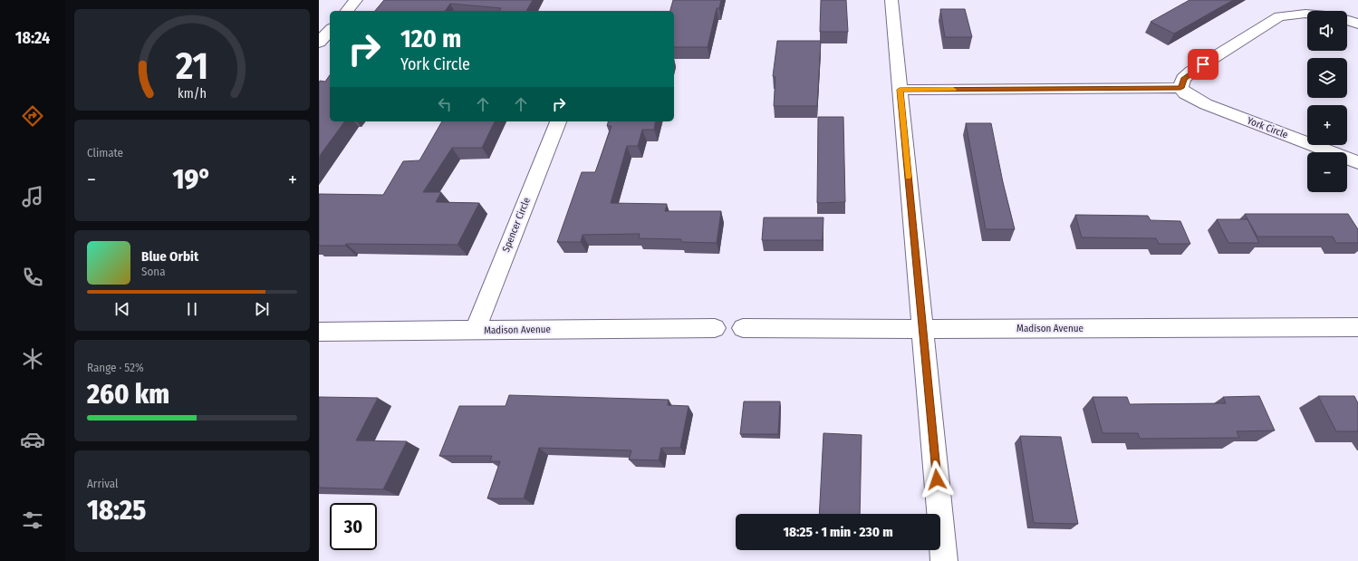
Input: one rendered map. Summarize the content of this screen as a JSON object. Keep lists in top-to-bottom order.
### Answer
{
  "streets": {
    "street": ["York Circle", "Spencer Circle", "Madison Avenue"]
  },
  "crossings": [
    ["Spencer Circle", "Madison Avenue"]
  ],
  "page": {
    "tabs": "18:24",
    "map_buttons": ["+", "−"],
    "turn": ["120 m", "York Circle"],
    "tile": [
      "Climate",
      ["Range · 52%", "260 km"],
      ["Arrival", "18:25"]
    ],
    "heat": ["−", "19°", "+"],
    "song": ["Blue Orbit", "Sona"],
    "limit": "30",
    "trip": "18:25 · 1 min · 230 m",
    "gauge": ["21", "km/h"]
  }
}
